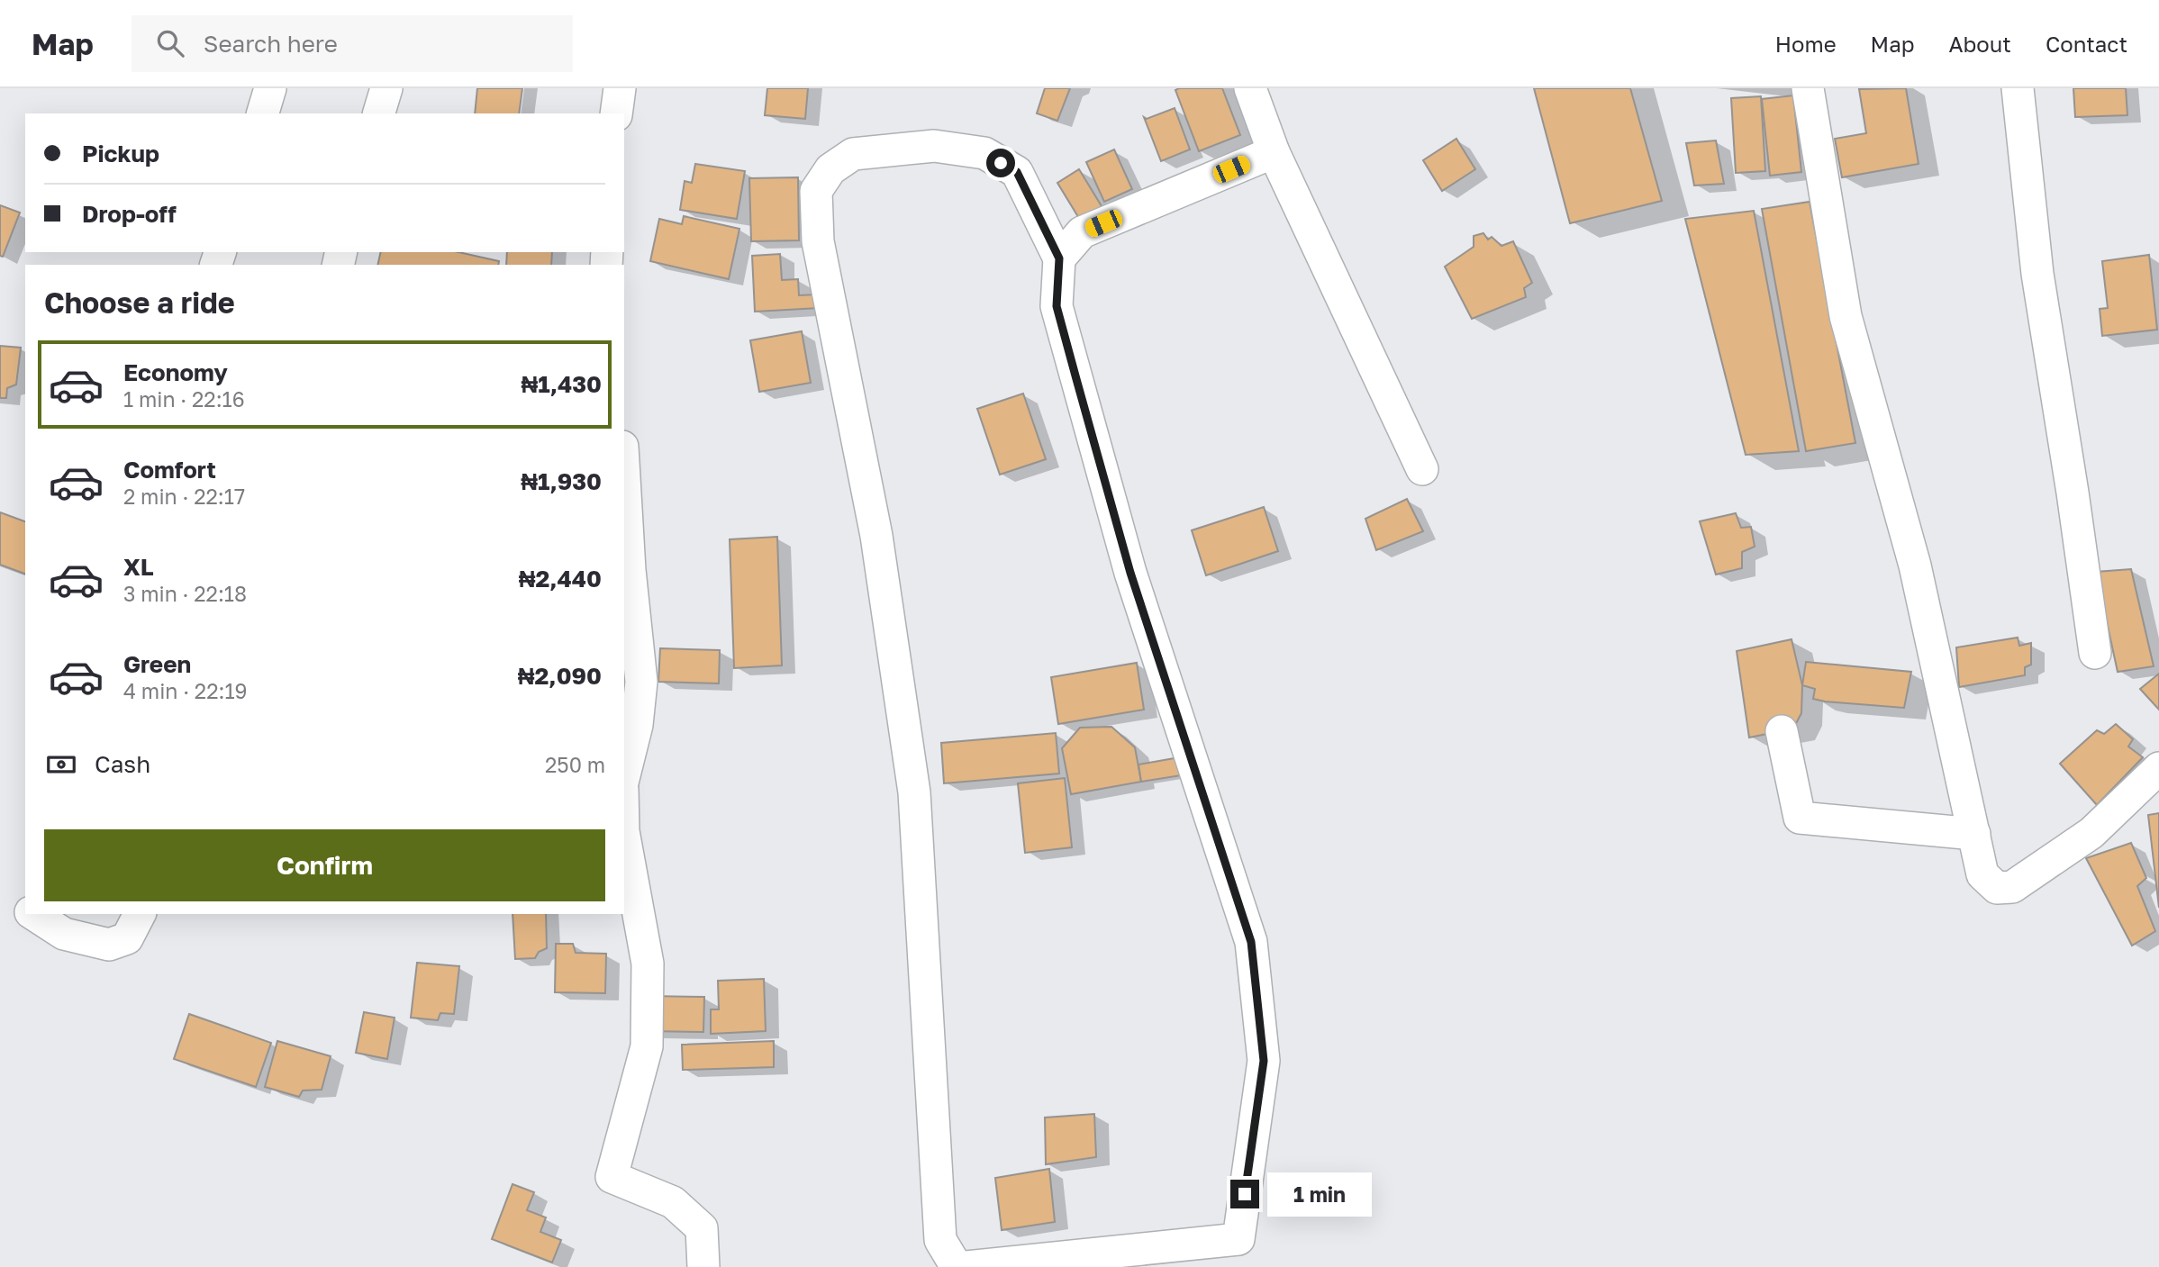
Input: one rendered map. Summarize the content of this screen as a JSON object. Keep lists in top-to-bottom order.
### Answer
{
  "page": {
    "header": "Map",
    "search": "Search here",
    "nav": [
      "Home",
      "Map",
      "About",
      "Contact"
    ],
    "banner": ["Pickup", "Drop-off"],
    "heading": "Choose a ride",
    "list": [
      {
        "name": "Economy",
        "note": "1 min · 22:16",
        "value": "₦1,430"
      },
      {
        "name": "Comfort",
        "note": "2 min · 22:17",
        "value": "₦1,930"
      },
      {
        "name": "XL",
        "note": "3 min · 22:18",
        "value": "₦2,440"
      },
      {
        "name": "Green",
        "note": "4 min · 22:19",
        "value": "₦2,090"
      }
    ],
    "pay": ["Cash", "250 m"],
    "buttons": "Confirm",
    "bubble": "1 min"
  }
}
